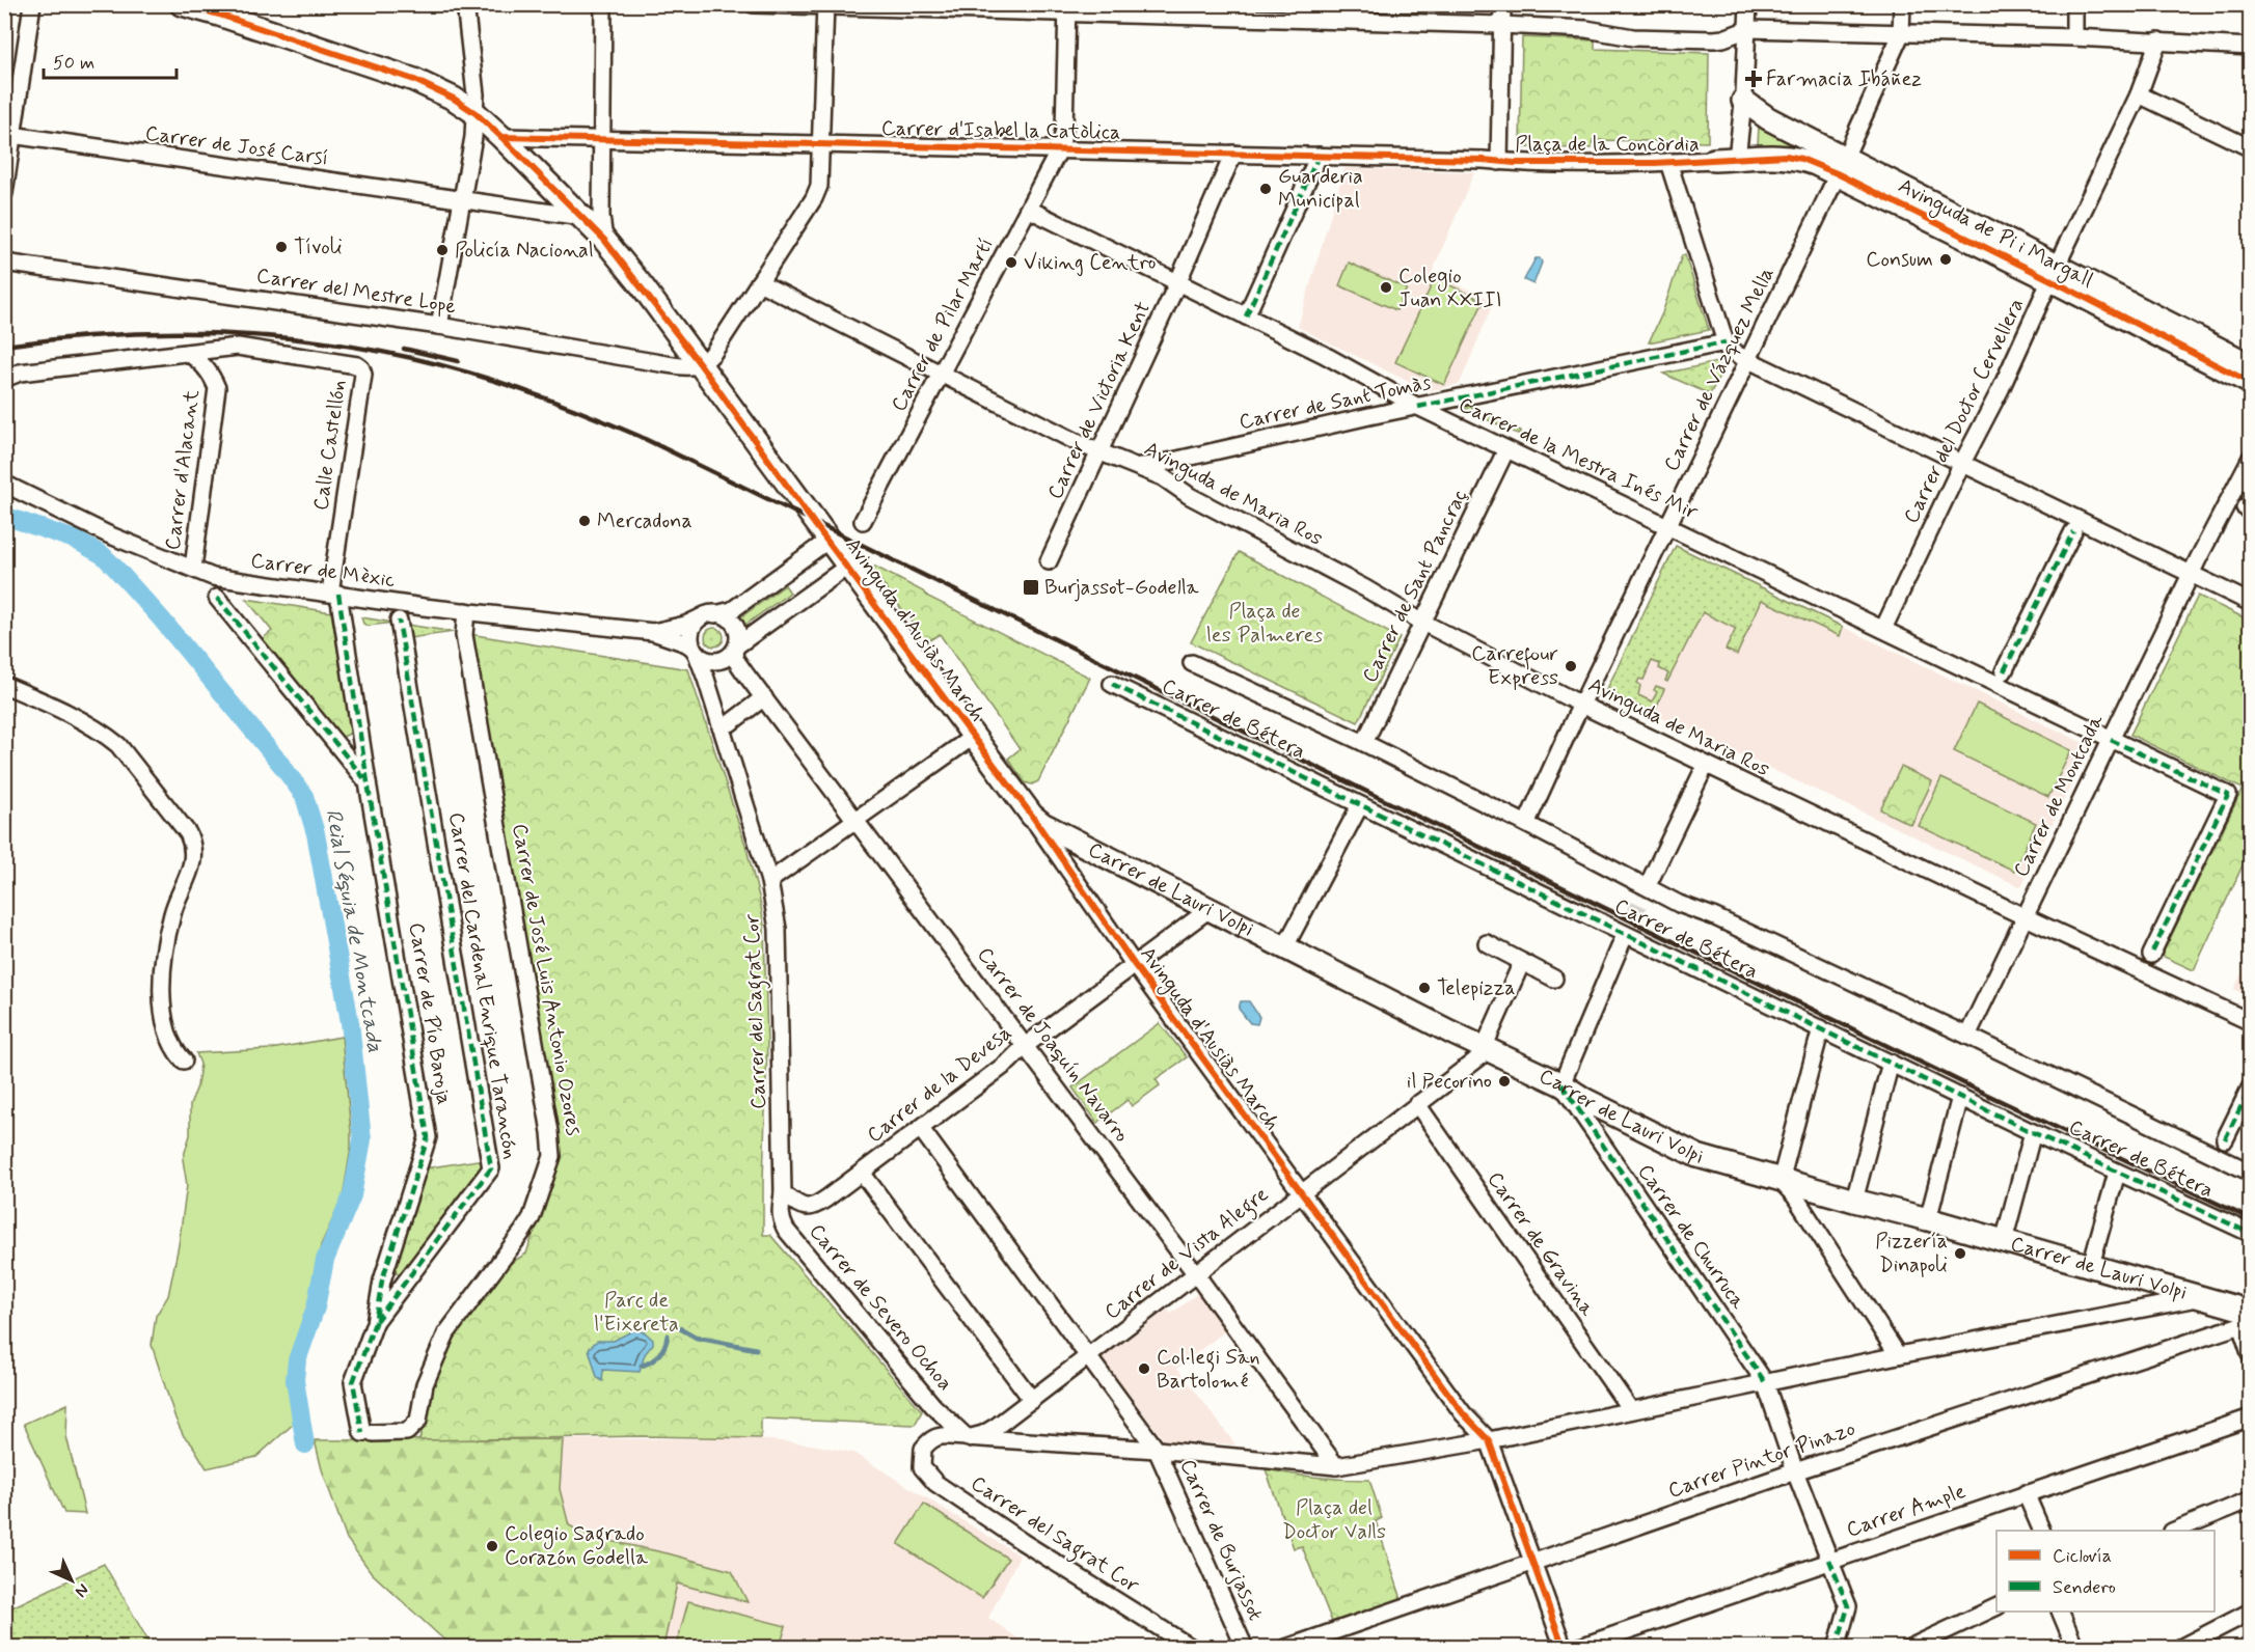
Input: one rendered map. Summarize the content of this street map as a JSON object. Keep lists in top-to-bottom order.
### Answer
{
  "streets": {
    "street": [
      "Carrer d'Isabel la Catòlica",
      "Plaça de la Concòrdia",
      "Carrer de José Carsí",
      "Avinguda de Pi i Margall",
      "Carrer del Mestre Lope",
      "Carrer de Pilar Martí",
      "Carrer de Vázquez Mella",
      "Carrer de Victoria Kent",
      "Carrer de Sant Tomàs",
      "Carrer del Doctor Cervellera",
      "Calle Castellón",
      "Carrer de la Mestra Inés Mir",
      "Carrer d'Alacant",
      "Avinguda de Maria Ros",
      "Carrer de Mèxic",
      "Carrer de Sant Pancraç",
      "Avinguda d'Ausiàs March",
      "Carrer de Bétera",
      "Carrer de Montcada",
      "Carrer de Lauri Volpi",
      "Carrer de José Luis Antonio Ozores",
      "Carrer del Cardenal Enrique Tarancón",
      "Carrer del Sagrat Cor",
      "Carrer de Pío Baroja",
      "Carrer de Joaquín Navarro",
      "Carrer de la Devesa",
      "Carrer de Churruca",
      "Carrer de Gravina",
      "Carrer de Vista Alegre",
      "Carrer de Severo Ochoa",
      "Carrer Pintor Pinazo",
      "Carrer Ample",
      "Carrer de Burjassot"
    ]
  },
  "crossings": [
    ["Carrer d'Isabel la Catòlica", "Plaça de la Concòrdia"],
    ["Carrer d'Isabel la Catòlica", "Carrer de Pilar Martí"],
    ["Carrer d'Isabel la Catòlica", "Carrer de Victoria Kent"],
    ["Carrer d'Isabel la Catòlica", "Avinguda d'Ausiàs March"],
    ["Plaça de la Concòrdia", "Avinguda de Pi i Margall"],
    ["Carrer de José Carsí", "Avinguda d'Ausiàs March"],
    ["Avinguda de Pi i Margall", "Carrer de Vázquez Mella"],
    ["Avinguda de Pi i Margall", "Carrer del Doctor Cervellera"],
    ["Carrer del Mestre Lope", "Avinguda d'Ausiàs March"],
    ["Carrer de Pilar Martí", "Carrer de la Mestra Inés Mir"],
    ["Carrer de Pilar Martí", "Avinguda de Maria Ros"],
    ["Carrer de Vázquez Mella", "Carrer de la Mestra Inés Mir"],
    ["Carrer de Vázquez Mella", "Avinguda de Maria Ros"],
    ["Carrer de Vázquez Mella", "Carrer de Bétera"],
    ["Carrer de Victoria Kent", "Carrer de la Mestra Inés Mir"],
    ["Carrer de Victoria Kent", "Avinguda de Maria Ros"],
    ["Carrer de Sant Tomàs", "Carrer de la Mestra Inés Mir"],
    ["Carrer de Sant Tomàs", "Avinguda de Maria Ros"],
    ["Carrer del Doctor Cervellera", "Carrer de la Mestra Inés Mir"],
    ["Calle Castellón", "Carrer d'Alacant"],
    ["Calle Castellón", "Carrer de Mèxic"],
    ["Calle Castellón", "Carrer de Pío Baroja"],
    ["Carrer de la Mestra Inés Mir", "Carrer de Sant Pancraç"],
    ["Carrer de la Mestra Inés Mir", "Carrer de Montcada"],
    ["Carrer d'Alacant", "Carrer de Mèxic"],
    ["Avinguda de Maria Ros", "Carrer de Sant Pancraç"],
    ["Avinguda de Maria Ros", "Carrer de Montcada"],
    ["Carrer de Mèxic", "Avinguda d'Ausiàs March"],
    ["Carrer de Mèxic", "Carrer de José Luis Antonio Ozores"],
    ["Carrer de Mèxic", "Carrer del Sagrat Cor"],
    ["Carrer de Mèxic", "Carrer de Pío Baroja"],
    ["Carrer de Mèxic", "Carrer de Joaquín Navarro"],
    ["Carrer de Sant Pancraç", "Carrer de Bétera"],
    ["Avinguda d'Ausiàs March", "Carrer de Lauri Volpi"],
    ["Avinguda d'Ausiàs March", "Carrer de la Devesa"],
    ["Avinguda d'Ausiàs March", "Carrer de Vista Alegre"],
    ["Carrer de Bétera", "Carrer de Montcada"],
    ["Carrer de Lauri Volpi", "Carrer de la Devesa"],
    ["Carrer de Lauri Volpi", "Carrer de Churruca"],
    ["Carrer de Lauri Volpi", "Carrer de Vista Alegre"],
    ["Carrer de Lauri Volpi", "Carrer Pintor Pinazo"],
    ["Carrer de José Luis Antonio Ozores", "Carrer de Pío Baroja"],
    ["Carrer del Cardenal Enrique Tarancón", "Carrer de Pío Baroja"],
    ["Carrer del Sagrat Cor", "Carrer de Joaquín Navarro"],
    ["Carrer del Sagrat Cor", "Carrer de la Devesa"],
    ["Carrer del Sagrat Cor", "Carrer de Vista Alegre"],
    ["Carrer del Sagrat Cor", "Carrer de Severo Ochoa"],
    ["Carrer de Joaquín Navarro", "Carrer de la Devesa"],
    ["Carrer de Joaquín Navarro", "Carrer de Vista Alegre"],
    ["Carrer de la Devesa", "Carrer de Severo Ochoa"],
    ["Carrer de la Devesa", "Carrer de Burjassot"],
    ["Carrer de Churruca", "Carrer Pintor Pinazo"],
    ["Carrer de Churruca", "Carrer Ample"],
    ["Carrer de Gravina", "Carrer de Vista Alegre"],
    ["Carrer de Vista Alegre", "Carrer de Severo Ochoa"],
    ["Carrer de Vista Alegre", "Carrer de Burjassot"]
  ],
  "water": ["Reial Séquia de Montcada"],
  "parks": ["Plaça de les Palmeres", "Parc de l'Eixereta", "Plaça del Doctor Valls"],
  "places": {
    "health": ["Farmacia Ibáñez"],
    "other": [
      "Guarderia Municipal",
      "Tívoli",
      "Policía Nacional",
      "Consum",
      "Viking Centro",
      "Colegio Juan XXIII",
      "Mercadona",
      "Carrefour Express",
      "Telepizza",
      "il Pecorino",
      "Pizzería Dinapoli",
      "Col·legi San Bartolomé",
      "Colegio Sagrado Corazón Godella"
    ],
    "transit": ["Burjassot-Godella"]
  },
  "legend": ["Ciclovía", "Sendero"],
  "scale_bar": "50 m",
  "north": "bottom right"
}
